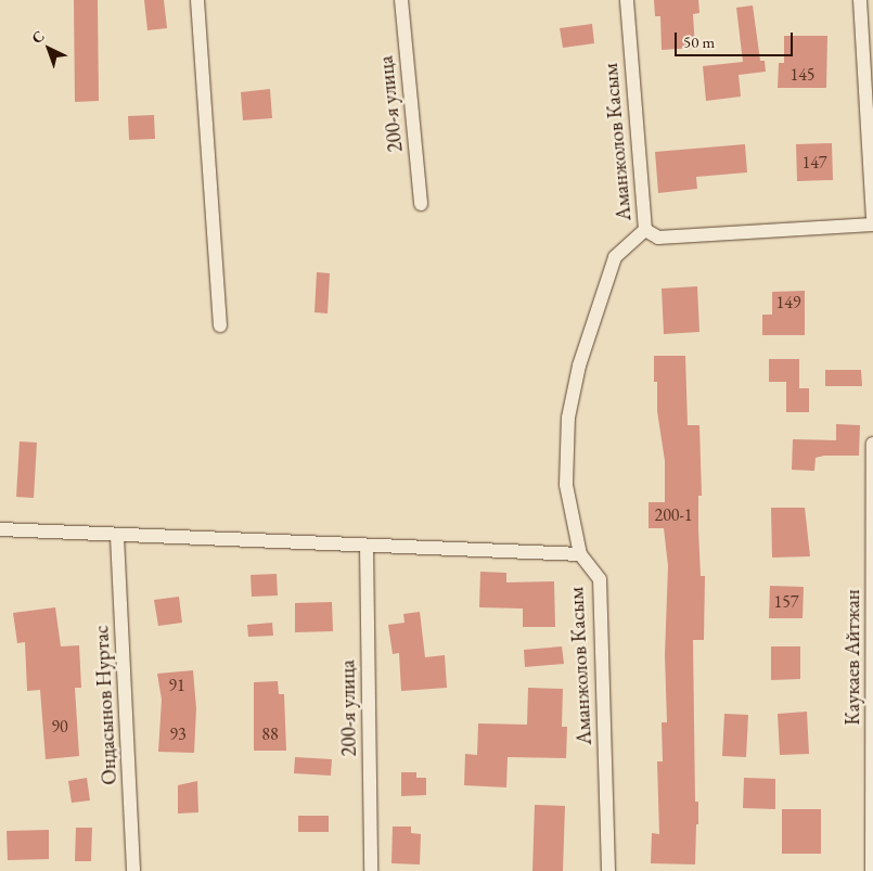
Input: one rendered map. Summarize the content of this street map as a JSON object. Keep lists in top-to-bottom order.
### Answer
{
  "streets": {
    "street": [
      "200-я улица",
      "Аманжолов Касым",
      "Каукаев Айтжан",
      "Ондасынов Нуртас"
    ]
  },
  "house_numbers": [
    "145",
    "147",
    "149",
    "200-1",
    "157",
    "91",
    "90",
    "93",
    "88"
  ],
  "scale_bar": "50 m",
  "north": "top left"
}
